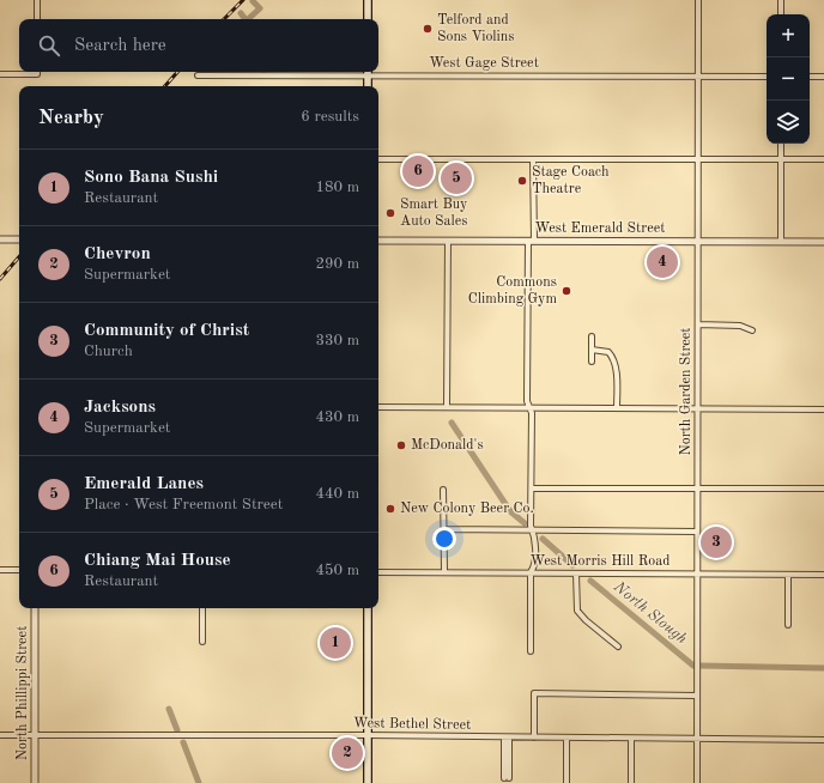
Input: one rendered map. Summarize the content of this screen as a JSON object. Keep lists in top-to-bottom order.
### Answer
{
  "streets": {
    "street": [
      "West Gage Street",
      "West Emerald Street",
      "North Garden Street",
      "West Morris Hill Road",
      "North Phillippi Street",
      "West Bethel Street"
    ]
  },
  "crossings": [
    ["West Gage Street", "North Garden Street"],
    ["West Emerald Street", "North Garden Street"],
    ["North Garden Street", "West Morris Hill Road"],
    ["North Garden Street", "West Bethel Street"],
    ["North Phillippi Street", "West Bethel Street"]
  ],
  "water": ["North Slough"],
  "places": [
    "Telford and Sons Violins",
    "Stage Coach Theatre",
    "Smart Buy Auto Sales",
    "Commons Climbing Gym",
    "McDonald's",
    "New Colony Beer Co."
  ],
  "page": {
    "map_buttons": ["+", "−"],
    "search": "Search here",
    "heading": ["Nearby", "6 results"],
    "list": [
      {
        "mark": "1",
        "name": "Sono Bana Sushi",
        "note": "Restaurant",
        "value": "180 m"
      },
      {
        "mark": "2",
        "name": "Chevron",
        "note": "Supermarket",
        "value": "290 m"
      },
      {
        "mark": "3",
        "name": "Community of Christ",
        "note": "Church",
        "value": "330 m"
      },
      {
        "mark": "4",
        "name": "Jacksons",
        "note": "Supermarket",
        "value": "430 m"
      },
      {
        "mark": "5",
        "name": "Emerald Lanes",
        "note": "Place · West Freemont Street",
        "value": "440 m"
      },
      {
        "mark": "6",
        "name": "Chiang Mai House",
        "note": "Restaurant",
        "value": "450 m"
      }
    ],
    "pins": [
      "6",
      "5",
      "4",
      "3",
      "1",
      "2"
    ]
  }
}
